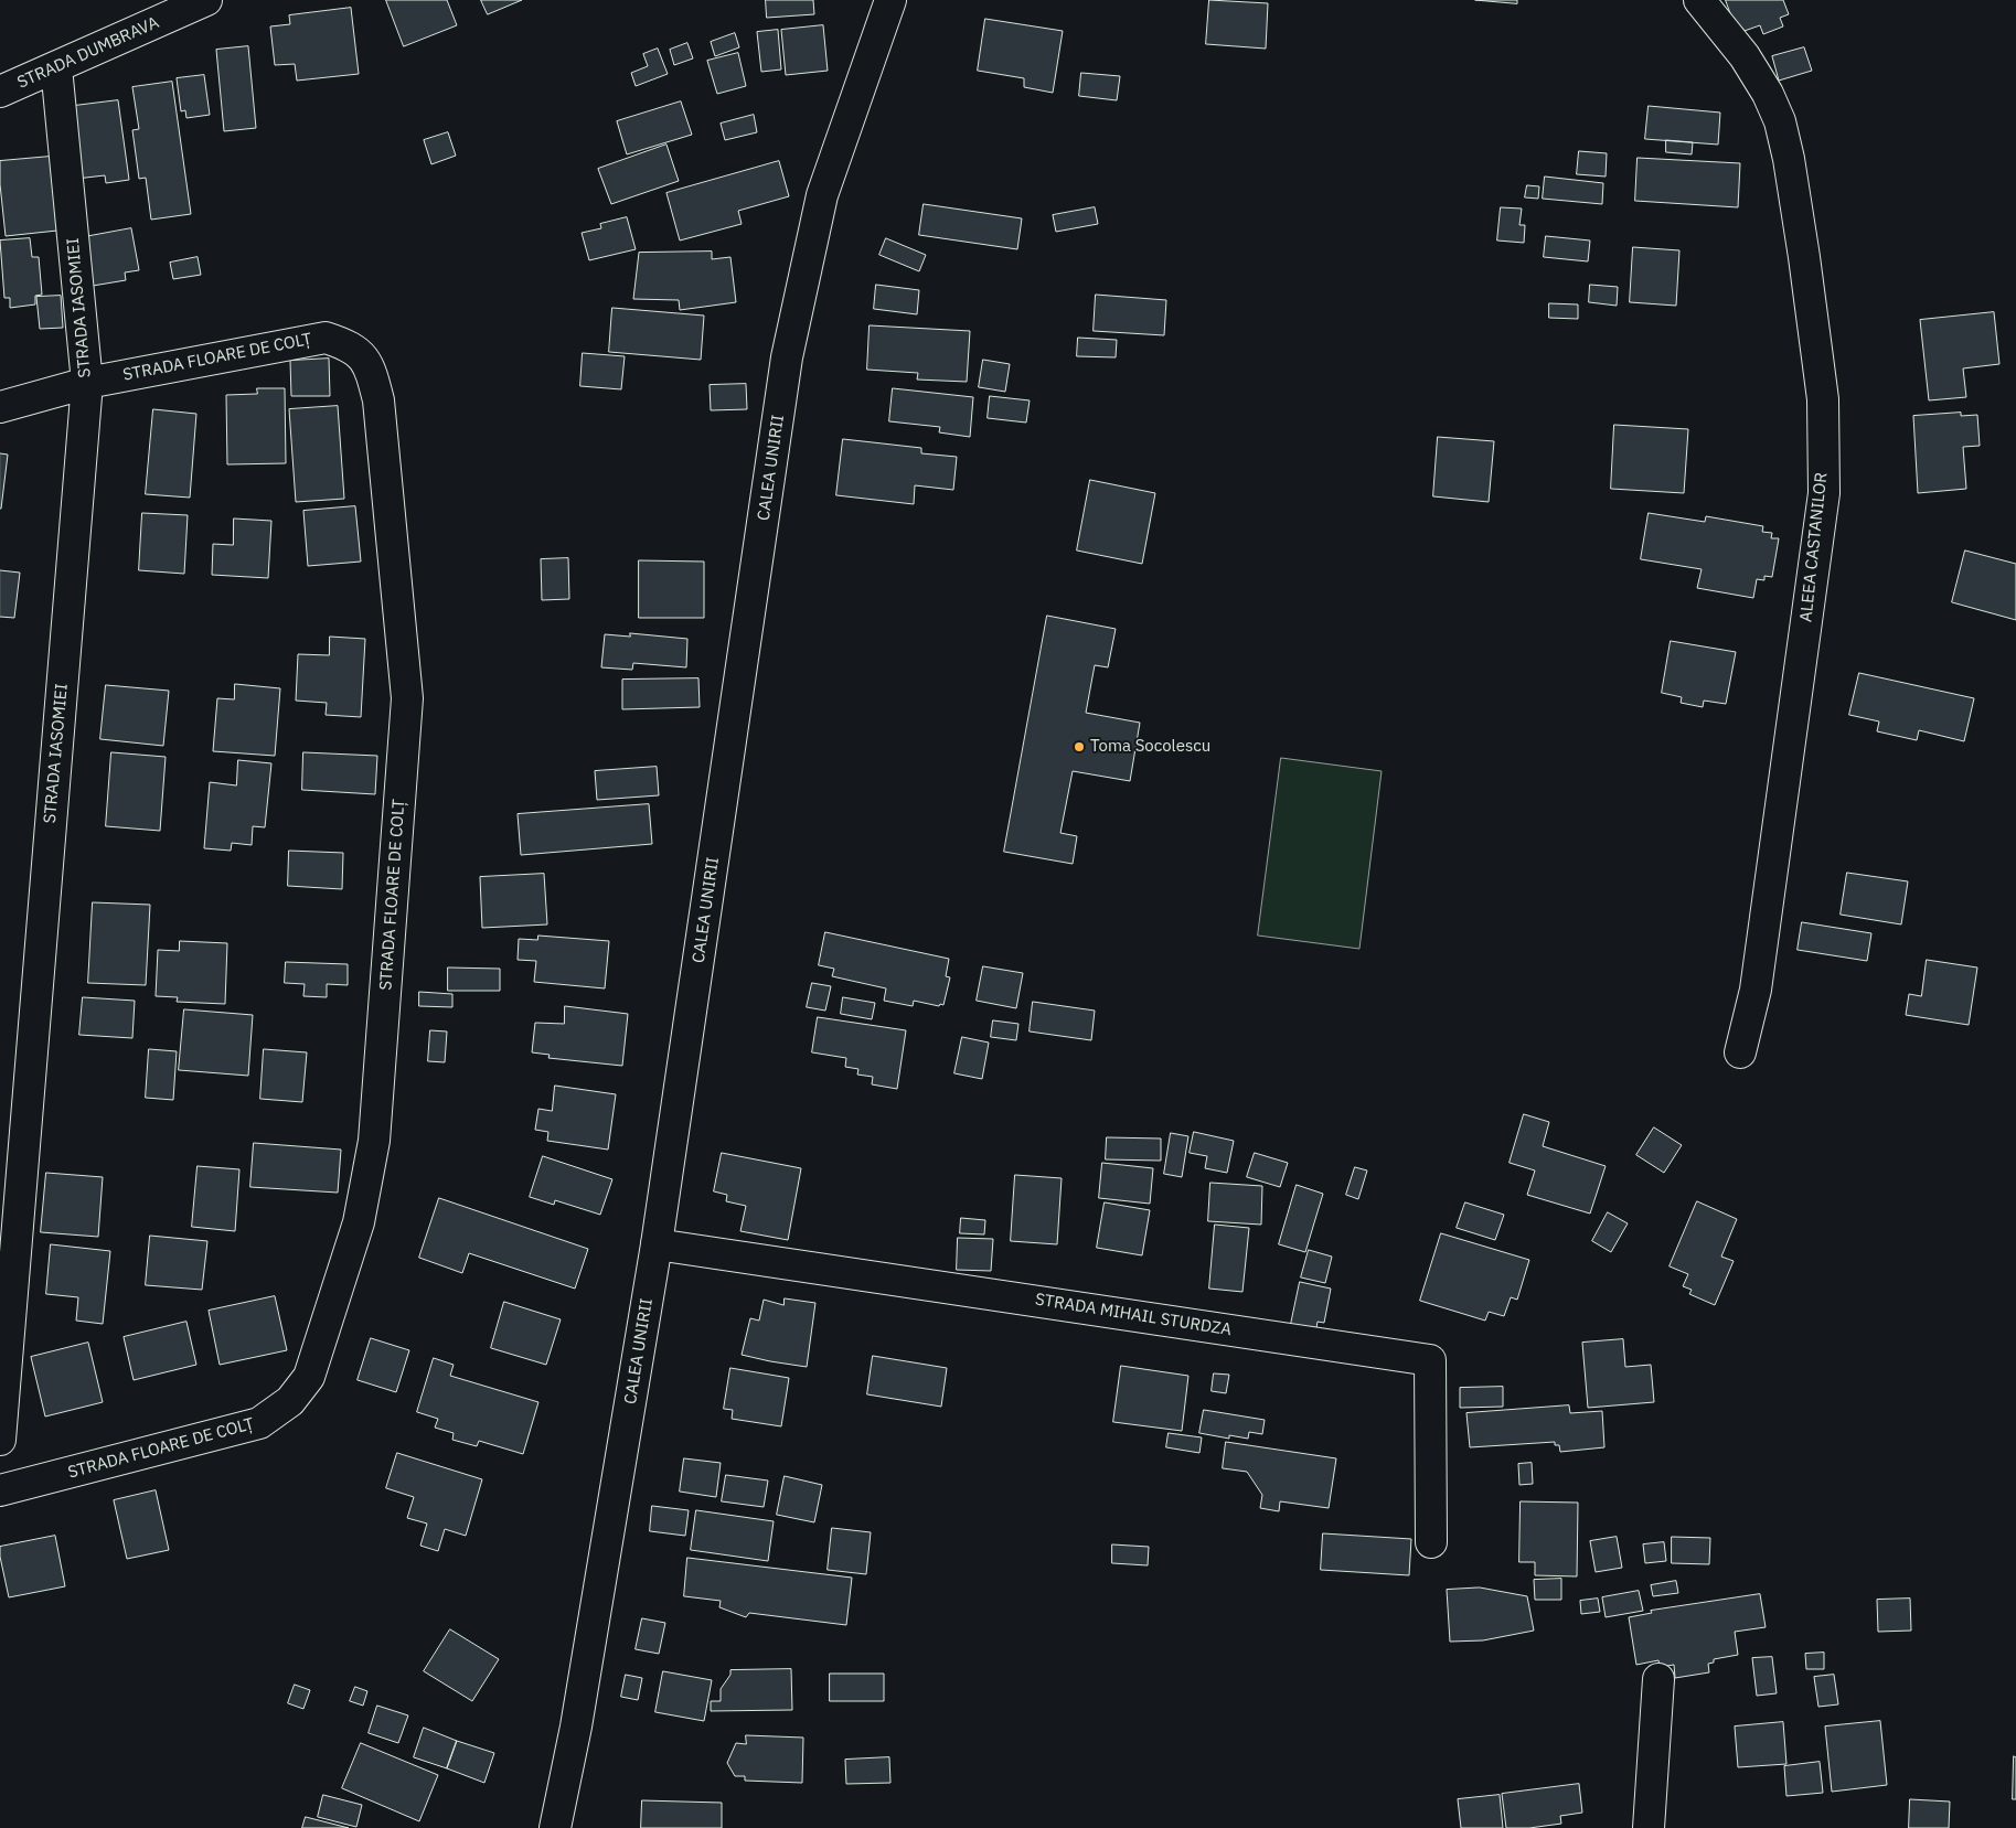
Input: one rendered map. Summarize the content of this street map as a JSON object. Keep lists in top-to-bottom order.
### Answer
{
  "streets": {
    "street": [
      "STRADA DUMBRAVA",
      "STRADA IASOMIEI",
      "STRADA FLOARE DE COLȚ",
      "CALEA UNIRII",
      "ALEEA CASTANILOR",
      "STRADA MIHAIL STURDZA"
    ]
  },
  "crossings": [
    ["STRADA DUMBRAVA", "STRADA IASOMIEI"],
    ["STRADA IASOMIEI", "STRADA FLOARE DE COLȚ"],
    ["CALEA UNIRII", "STRADA MIHAIL STURDZA"]
  ],
  "places": ["Toma Socolescu"]
}
